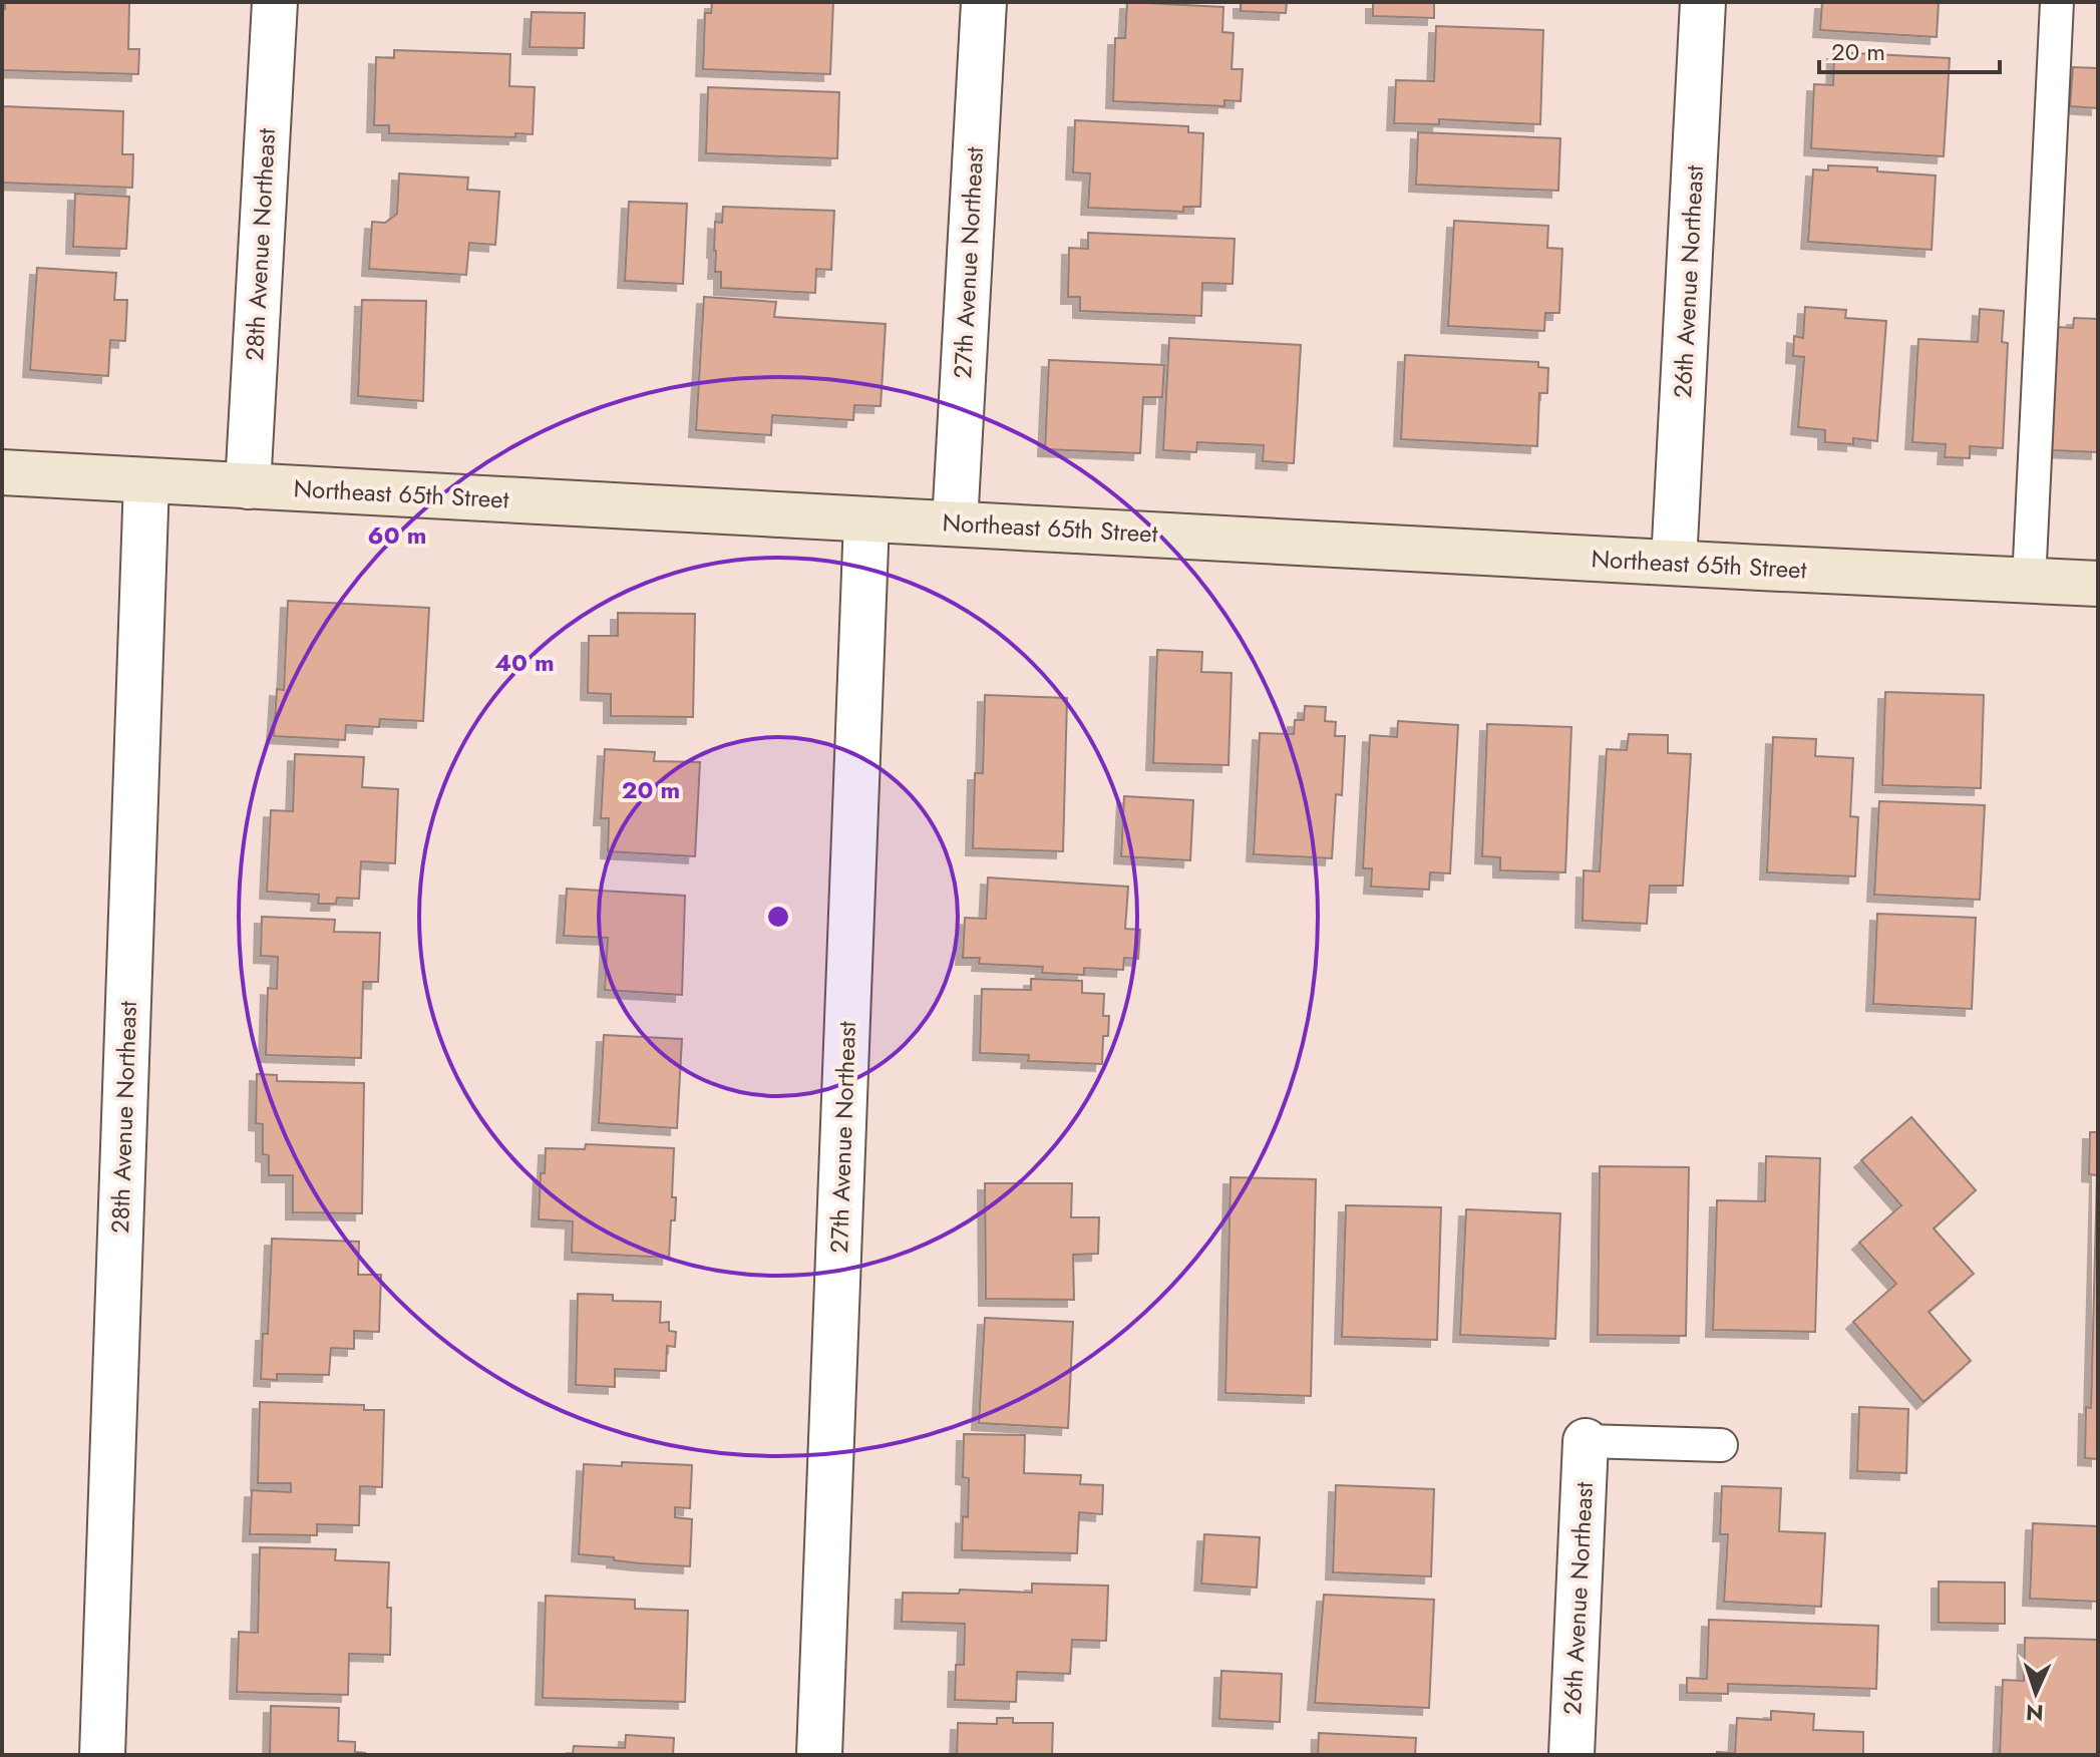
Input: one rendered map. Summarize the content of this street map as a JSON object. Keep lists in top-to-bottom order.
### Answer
{
  "streets": {
    "main road": ["Northeast 65th Street"],
    "street": ["28th Avenue Northeast", "27th Avenue Northeast", "26th Avenue Northeast"]
  },
  "crossings": [
    ["28th Avenue Northeast", "Northeast 65th Street"],
    ["27th Avenue Northeast", "Northeast 65th Street"],
    ["26th Avenue Northeast", "Northeast 65th Street"]
  ],
  "scale_bar": "20 m",
  "north": "bottom",
  "rings": ["60 m", "40 m", "20 m"]
}
